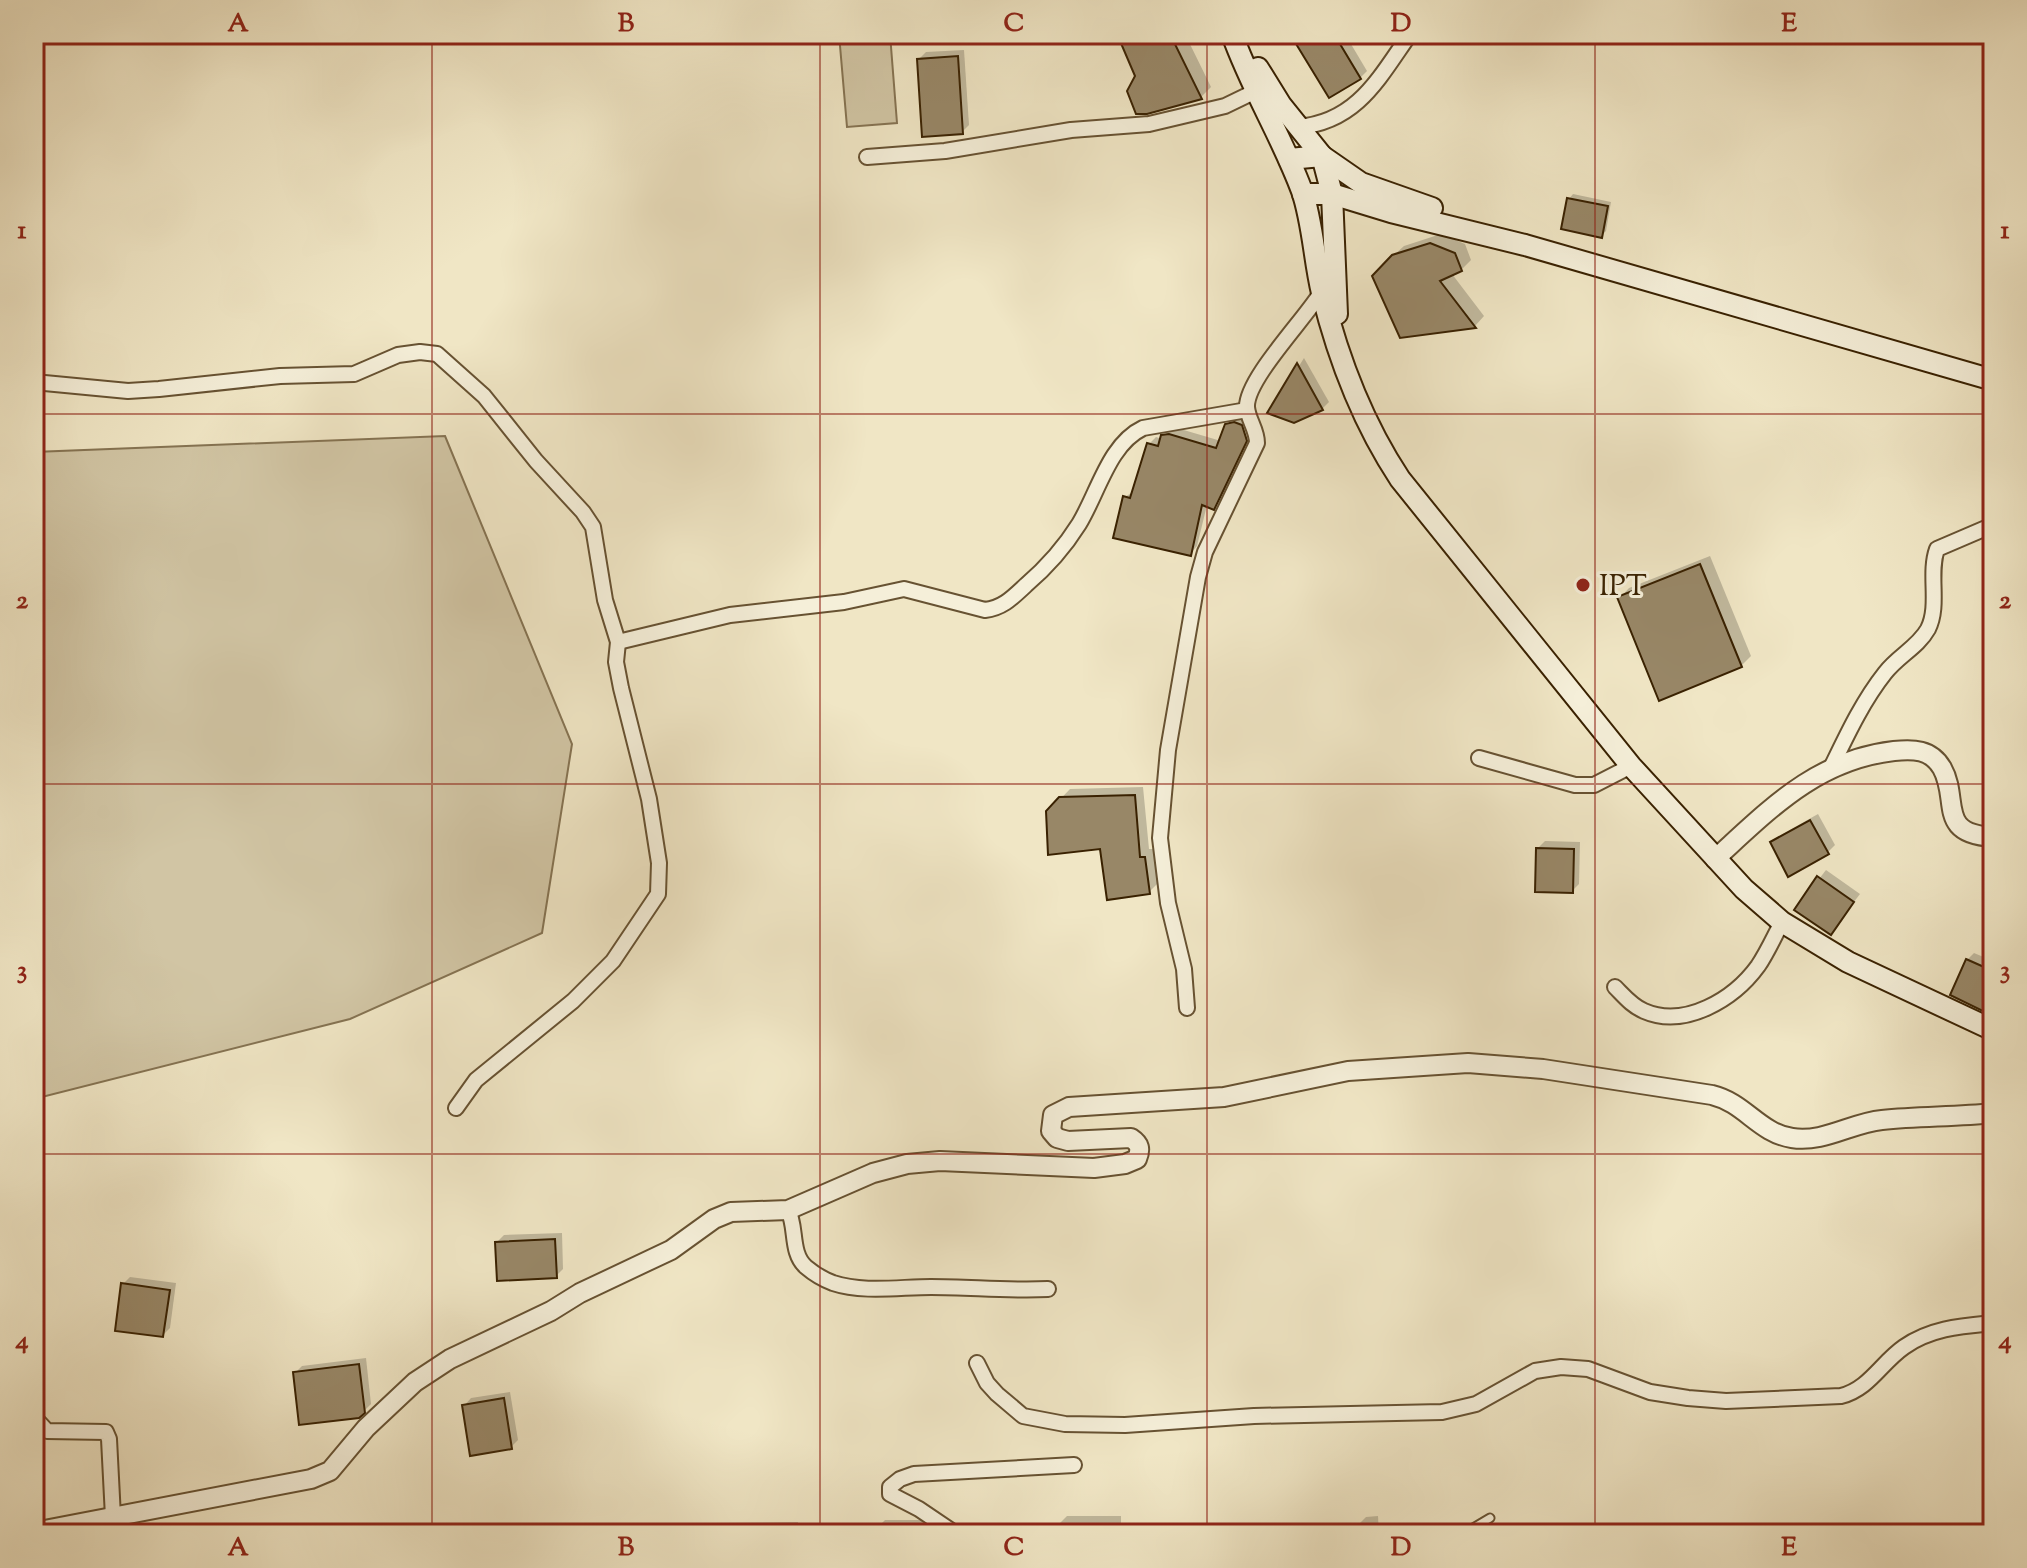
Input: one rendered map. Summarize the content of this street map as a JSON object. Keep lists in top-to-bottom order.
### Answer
{
  "places": ["IPT"],
  "grid": {
    "columns": [
      "A",
      "B",
      "C",
      "D",
      "E"
    ],
    "rows": [
      "1",
      "2",
      "3",
      "4"
    ]
  }
}
